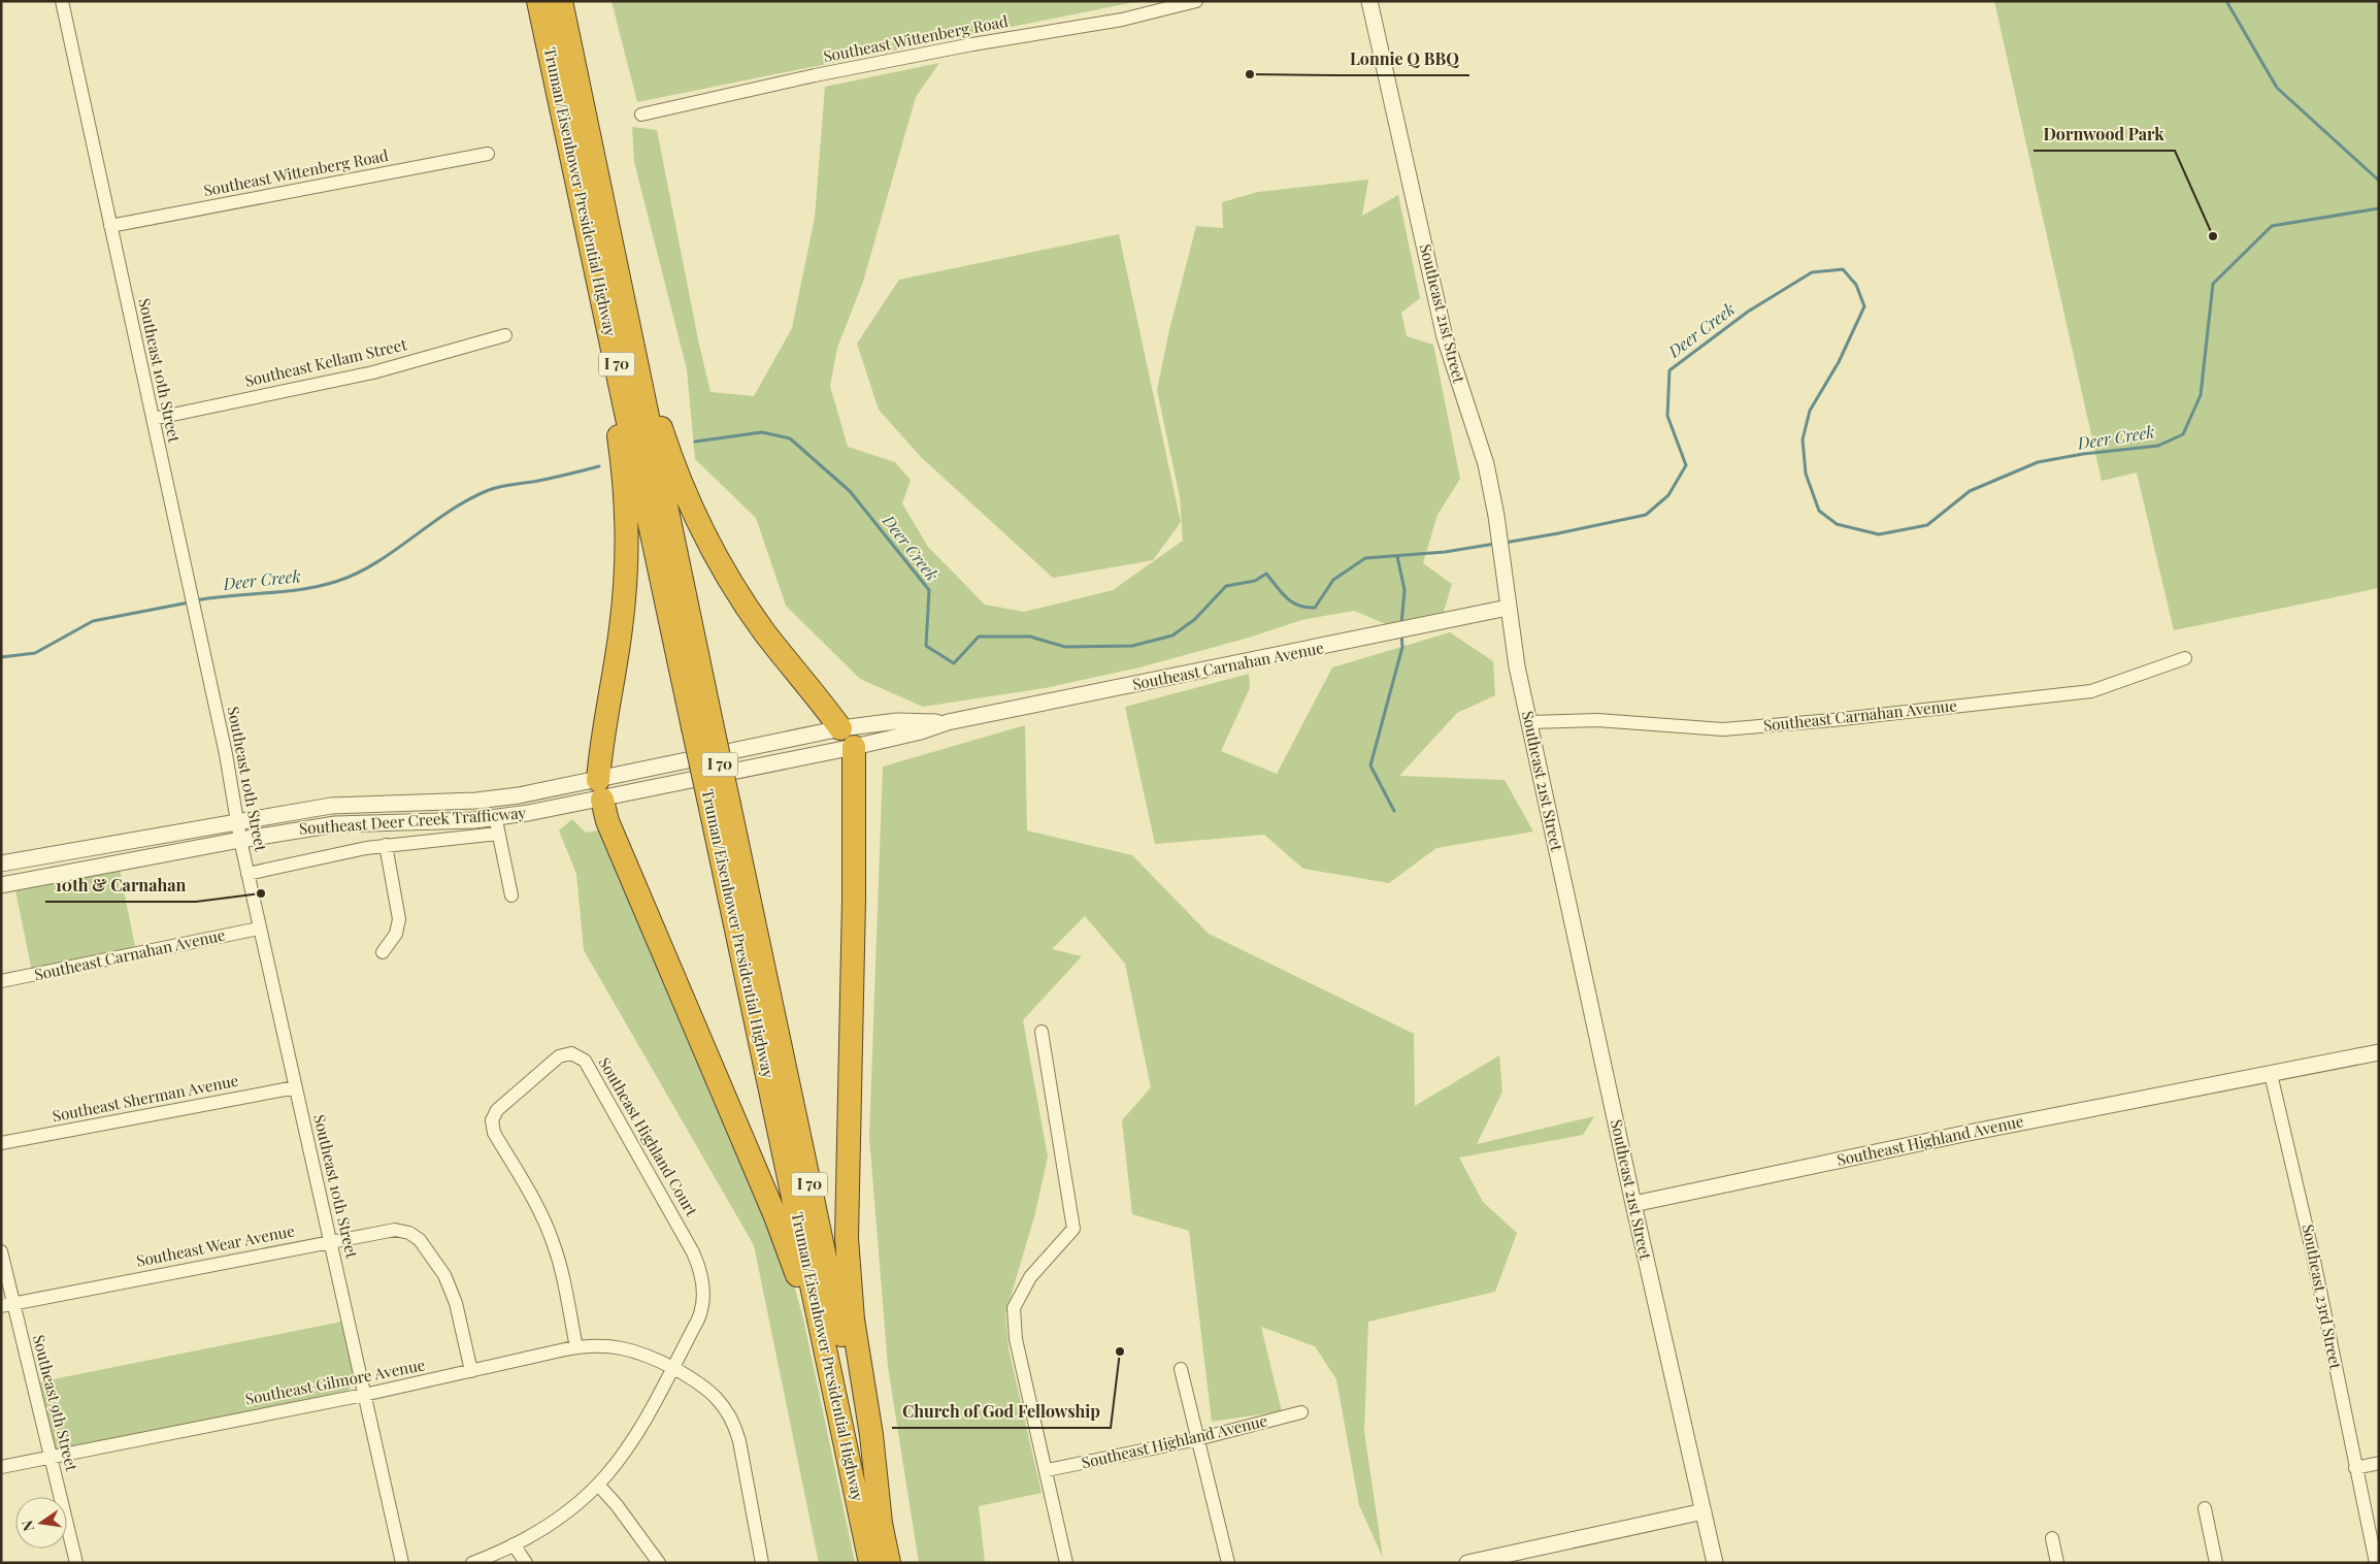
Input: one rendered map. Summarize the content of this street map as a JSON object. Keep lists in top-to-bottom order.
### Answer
{
  "streets": {
    "highway": ["Truman/Eisenhower Presidential Highway", "I 70"],
    "street": [
      "Southeast Wittenberg Road",
      "Southeast 21st Street",
      "Southeast Kellam Street",
      "Southeast 10th Street",
      "Southeast Carnahan Avenue",
      "Southeast Deer Creek Trafficway",
      "Southeast Sherman Avenue",
      "Southeast Highland Court",
      "Southeast Highland Avenue",
      "Southeast Wear Avenue",
      "Southeast 23rd Street",
      "Southeast Gilmore Avenue",
      "Southeast 9th Street"
    ]
  },
  "crossings": [
    ["Southeast Wittenberg Road", "Southeast 10th Street"],
    ["Southeast 21st Street", "Southeast Carnahan Avenue"],
    ["Southeast 21st Street", "Southeast Highland Avenue"],
    ["Southeast Kellam Street", "Southeast 10th Street"],
    ["Southeast 10th Street", "Southeast Carnahan Avenue"],
    ["Southeast 10th Street", "Southeast Deer Creek Trafficway"],
    ["Southeast 10th Street", "Southeast Sherman Avenue"],
    ["Southeast 10th Street", "Southeast Wear Avenue"],
    ["Southeast 10th Street", "Southeast Gilmore Avenue"],
    ["Southeast Carnahan Avenue", "Southeast Deer Creek Trafficway"],
    ["Southeast Highland Court", "Southeast Gilmore Avenue"],
    ["Southeast Highland Avenue", "Southeast 23rd Street"],
    ["Southeast Wear Avenue", "Southeast Gilmore Avenue"],
    ["Southeast Wear Avenue", "Southeast 9th Street"],
    ["Southeast Gilmore Avenue", "Southeast 9th Street"]
  ],
  "water": ["Deer Creek"],
  "places": [
    "Lonnie Q BBQ",
    "Dornwood Park",
    "10th & Carnahan",
    "Church of God Fellowship"
  ],
  "north": "left"
}
